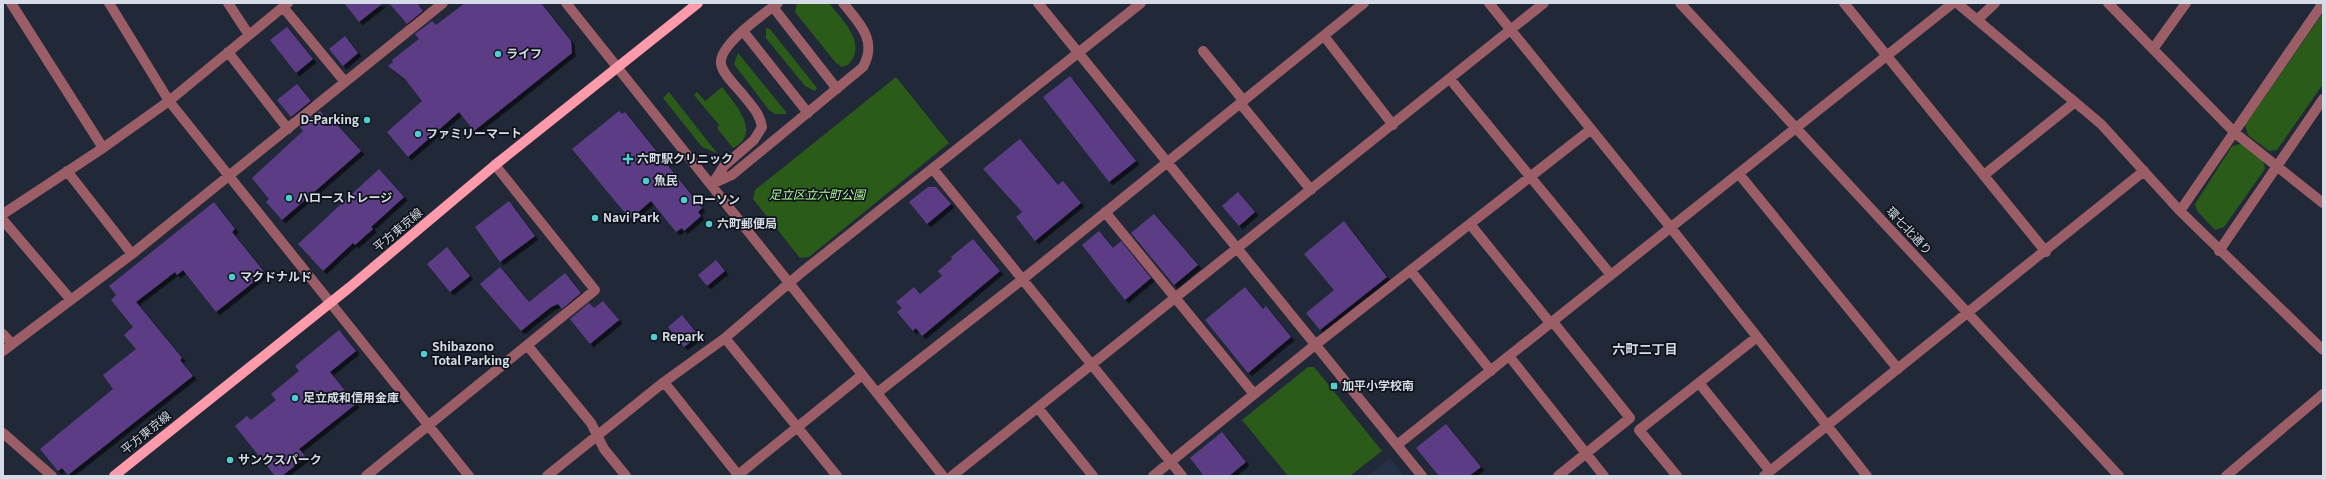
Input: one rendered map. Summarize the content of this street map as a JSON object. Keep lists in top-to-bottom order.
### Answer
{
  "streets": {
    "main road": ["平方東京線"],
    "street": ["環七北通り"]
  },
  "districts": ["六町二丁目"],
  "parks": ["足立区立六町公園"],
  "places": {
    "other": [
      "ライフ",
      "D-Parking",
      "ファミリーマート",
      "魚民",
      "ハローストレージ",
      "ローソン",
      "Navi Park",
      "六町郵便局",
      "マクドナルド",
      "Repark",
      "Shibazono Total Parking",
      "足立成和信用金庫",
      "サンクスパーク"
    ],
    "health": ["六町駅クリニック"],
    "transit": ["加平小学校南"]
  }
}
